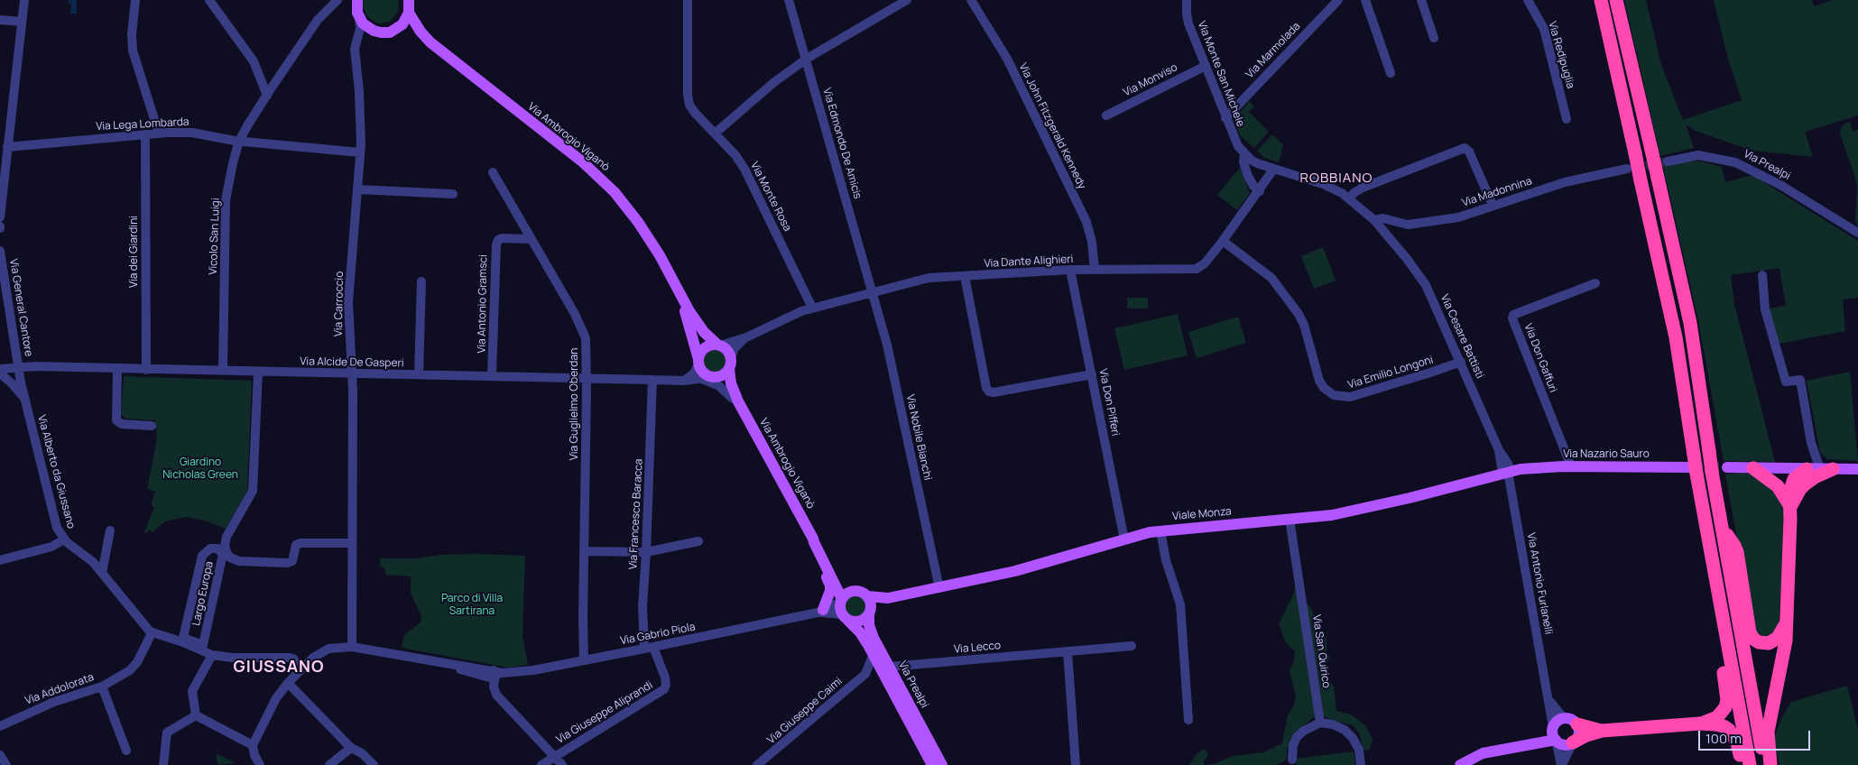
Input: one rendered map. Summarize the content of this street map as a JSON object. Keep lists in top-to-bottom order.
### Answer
{
  "streets": {
    "main road": [
      "Via Ambrogio Viganò",
      "Via Prealpi",
      "Via Nazario Sauro",
      "Viale Monza"
    ],
    "street": [
      "Via Marmolada",
      "Via Redipuglia",
      "Via Monte San Michele",
      "Via Monviso",
      "Via Lega Lombarda",
      "Via John Fitzgerald Kennedy",
      "Via Edmondo De Amicis",
      "Via Madonnina",
      "Via Monte Rosa",
      "Vicolo San Luigi",
      "Via dei Giardini",
      "Via Dante Alighieri",
      "Via Carroccio",
      "Via Antonio Gramsci",
      "Via General Cantore",
      "Via Cesare Battisti",
      "Via Don Gaffuri",
      "Via Alcide De Gasperi",
      "Via Emilio Longoni",
      "Via Don Pifferi",
      "Via Guglielmo Oberdan",
      "Via Nobile Bianchi",
      "Via Alberto da Giussano",
      "Via Francesco Baracca",
      "Via Antonio Furlanelli",
      "Largo Europa",
      "Via Gabrio Piola",
      "Via Lecco",
      "Via San Quirico",
      "Via Addolorata",
      "Via Giuseppe Caimi",
      "Via Giuseppe Aliprandi"
    ]
  },
  "crossings": [
    ["Via Marmolada", "Via Monte San Michele"],
    ["Via Monte San Michele", "Via Monviso"],
    ["Via Monte San Michele", "Via Dante Alighieri"],
    ["Via Monte San Michele", "Via Cesare Battisti"],
    ["Via Lega Lombarda", "Vicolo San Luigi"],
    ["Via Lega Lombarda", "Via dei Giardini"],
    ["Via Lega Lombarda", "Via Carroccio"],
    ["Via John Fitzgerald Kennedy", "Via Dante Alighieri"],
    ["Via Ambrogio Viganò", "Via Prealpi"],
    ["Via Ambrogio Viganò", "Via Dante Alighieri"],
    ["Via Ambrogio Viganò", "Via Alcide De Gasperi"],
    ["Via Ambrogio Viganò", "Viale Monza"],
    ["Via Ambrogio Viganò", "Via Gabrio Piola"],
    ["Via Edmondo De Amicis", "Via Dante Alighieri"],
    ["Via Edmondo De Amicis", "Via Nobile Bianchi"],
    ["Via Prealpi", "Viale Monza"],
    ["Via Prealpi", "Via Gabrio Piola"],
    ["Via Prealpi", "Via Lecco"],
    ["Via Madonnina", "Via Cesare Battisti"],
    ["Via Monte Rosa", "Via Dante Alighieri"],
    ["Vicolo San Luigi", "Via Alcide De Gasperi"],
    ["Via dei Giardini", "Via Alcide De Gasperi"],
    ["Via Dante Alighieri", "Via Alcide De Gasperi"],
    ["Via Dante Alighieri", "Via Emilio Longoni"],
    ["Via Dante Alighieri", "Via Don Pifferi"],
    ["Via Dante Alighieri", "Via Nobile Bianchi"],
    ["Via Carroccio", "Via Alcide De Gasperi"],
    ["Via Antonio Gramsci", "Via Alcide De Gasperi"],
    ["Via Antonio Gramsci", "Via Guglielmo Oberdan"],
    ["Via General Cantore", "Via Alcide De Gasperi"],
    ["Via General Cantore", "Via Alberto da Giussano"],
    ["Via Cesare Battisti", "Via Emilio Longoni"],
    ["Via Cesare Battisti", "Via Nazario Sauro"],
    ["Via Cesare Battisti", "Viale Monza"],
    ["Via Cesare Battisti", "Via Antonio Furlanelli"],
    ["Via Don Gaffuri", "Via Nazario Sauro"],
    ["Via Alcide De Gasperi", "Via Guglielmo Oberdan"],
    ["Via Alcide De Gasperi", "Via Alberto da Giussano"],
    ["Via Alcide De Gasperi", "Via Francesco Baracca"],
    ["Via Don Pifferi", "Viale Monza"],
    ["Via Guglielmo Oberdan", "Via Gabrio Piola"],
    ["Via Nobile Bianchi", "Viale Monza"],
    ["Via Nazario Sauro", "Viale Monza"],
    ["Via Nazario Sauro", "Via Antonio Furlanelli"],
    ["Via Alberto da Giussano", "Via Addolorata"],
    ["Via Francesco Baracca", "Via Gabrio Piola"],
    ["Via Francesco Baracca", "Via Giuseppe Aliprandi"],
    ["Viale Monza", "Via Antonio Furlanelli"],
    ["Viale Monza", "Via Gabrio Piola"],
    ["Viale Monza", "Via San Quirico"],
    ["Via Gabrio Piola", "Via Giuseppe Aliprandi"],
    ["Via Lecco", "Via Giuseppe Caimi"]
  ],
  "districts": ["ROBBIANO", "GIUSSANO"],
  "parks": ["Giardino Nicholas Green", "Parco di Villa Sartirana"],
  "scale_bar": "100 m"
}
